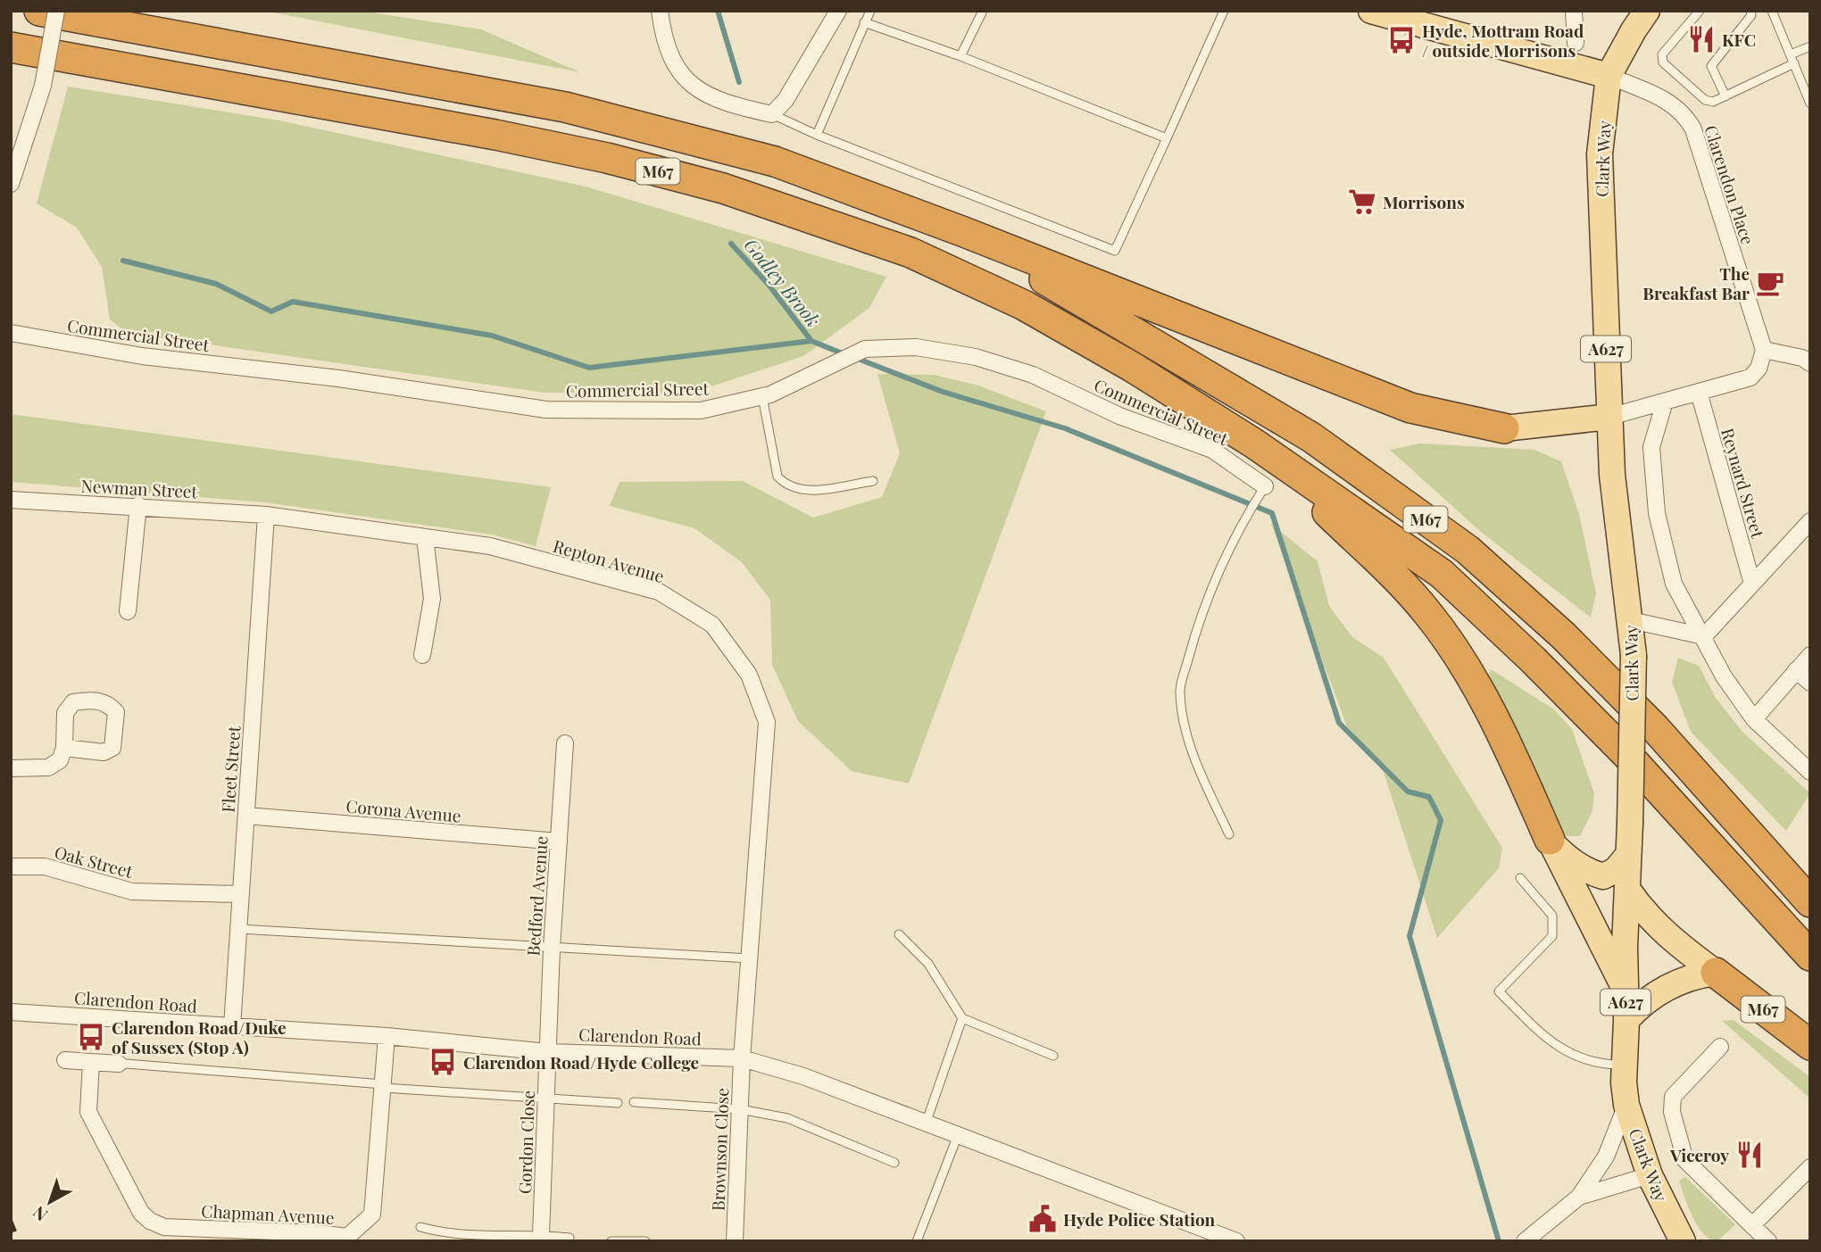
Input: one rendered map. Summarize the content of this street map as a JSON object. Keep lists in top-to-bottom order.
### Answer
{
  "streets": {
    "highway": ["M67"],
    "main road": ["Clark Way", "A627"],
    "street": [
      "Clarendon Place",
      "Commercial Street",
      "Reynard Street",
      "Newman Street",
      "Repton Avenue",
      "Fleet Street",
      "Corona Avenue",
      "Oak Street",
      "Bedford Avenue",
      "Clarendon Road",
      "Gordon Close",
      "Brownson Close",
      "Chapman Avenue"
    ]
  },
  "crossings": [
    ["Clark Way", "Clarendon Place"],
    ["Clark Way", "A627"],
    ["M67", "A627"],
    ["Clarendon Place", "A627"],
    ["Newman Street", "Repton Avenue"],
    ["Newman Street", "Fleet Street"],
    ["Repton Avenue", "Fleet Street"],
    ["Repton Avenue", "Clarendon Road"],
    ["Repton Avenue", "Brownson Close"],
    ["Fleet Street", "Corona Avenue"],
    ["Fleet Street", "Oak Street"],
    ["Fleet Street", "Clarendon Road"],
    ["Corona Avenue", "Bedford Avenue"],
    ["Bedford Avenue", "Clarendon Road"],
    ["Bedford Avenue", "Gordon Close"],
    ["Clarendon Road", "Gordon Close"],
    ["Clarendon Road", "Brownson Close"],
    ["Clarendon Road", "Chapman Avenue"]
  ],
  "water": ["Godley Brook"],
  "places": {
    "restaurant": ["KFC", "Viceroy"],
    "bus stop": ["Hyde, Mottram Road / outside Morrisons", "Clarendon Road/Duke of Sussex (Stop A)", "Clarendon Road/Hyde College"],
    "supermarket": ["Morrisons"],
    "cafe": ["The Breakfast Bar"],
    "public building": ["Hyde Police Station"]
  },
  "north": "bottom left"
}
